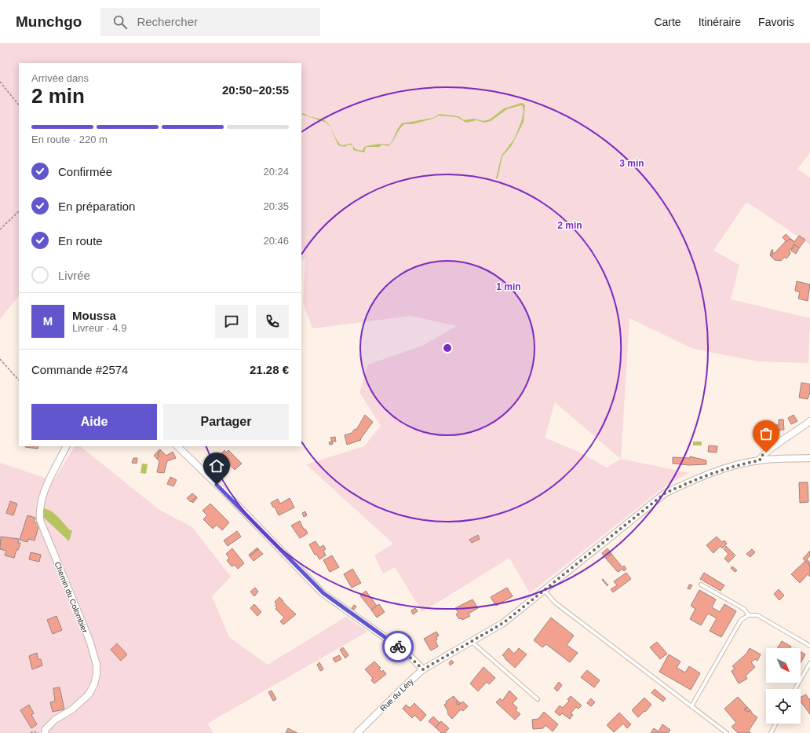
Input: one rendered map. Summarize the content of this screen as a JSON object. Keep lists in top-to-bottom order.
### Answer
{
  "streets": {
    "street": ["Chemin du Colombier", "Rue du Léry"]
  },
  "north": "bottom right",
  "page": {
    "header": "Munchgo",
    "search": "Rechercher",
    "nav": ["Carte", "Itinéraire", "Favoris"],
    "heading": ["2 min", "Arrivée dans", "20:50–20:55"],
    "panel": [
      "Moussa",
      "Livreur · 4.9",
      "Commande #2574",
      "21.28 €"
    ],
    "bar": "En route · 220 m",
    "list": [
      ["Confirmée", "20:24"],
      ["En préparation", "20:35"],
      ["En route", "20:46"],
      "Livrée"
    ],
    "round": "M",
    "buttons": ["Aide", "Partager"]
  },
  "rings": ["3 min", "2 min", "1 min"]
}
